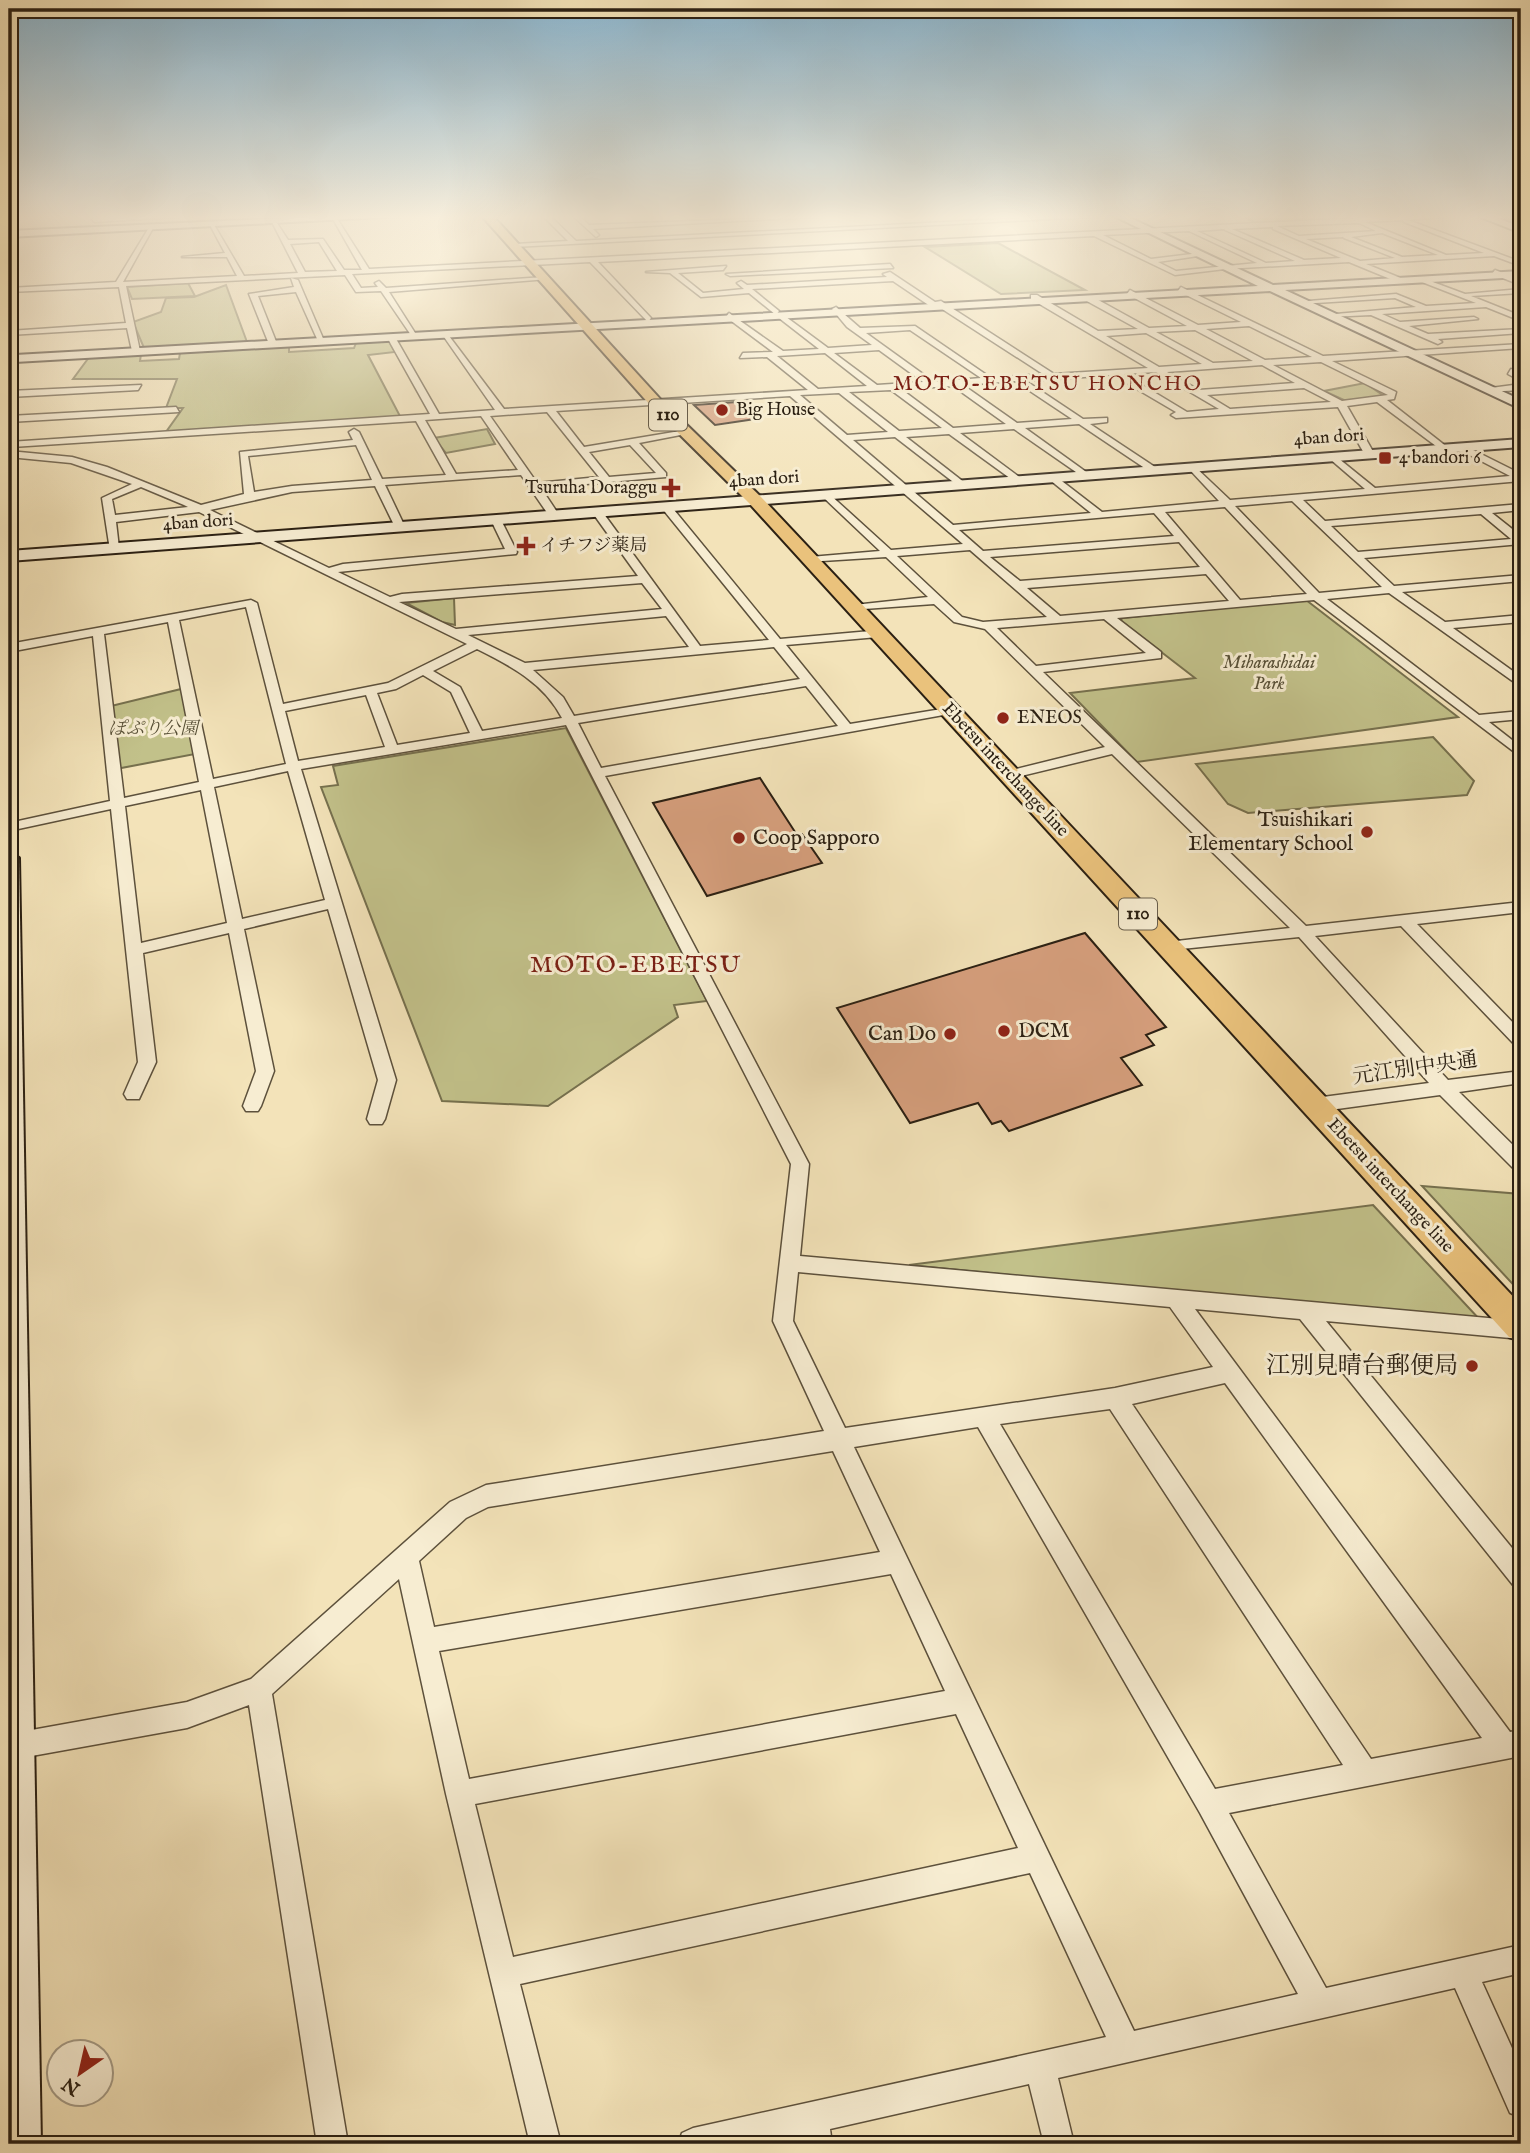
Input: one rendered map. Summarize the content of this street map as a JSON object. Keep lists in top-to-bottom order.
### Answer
{
  "streets": {
    "main road": ["110", "Ebetsu interchange line"],
    "street": ["4ban dori", "元江別中央通"]
  },
  "crossings": [
    ["4ban dori", "Ebetsu interchange line"],
    ["Ebetsu interchange line", "元江別中央通"]
  ],
  "districts": ["MOTO-EBETSU HONCHO", "MOTO-EBETSU"],
  "parks": ["Miharashidai Park", "ぽぷり公園"],
  "places": {
    "other": [
      "Big House",
      "ENEOS",
      "Tsuishikari Elementary School",
      "Coop Sapporo",
      "DCM",
      "Can Do",
      "江別見晴台郵便局"
    ],
    "transit": ["4 bandori 6"],
    "health": ["Tsuruha Doraggu", "イチフジ薬局"]
  },
  "north": "bottom left"
}
